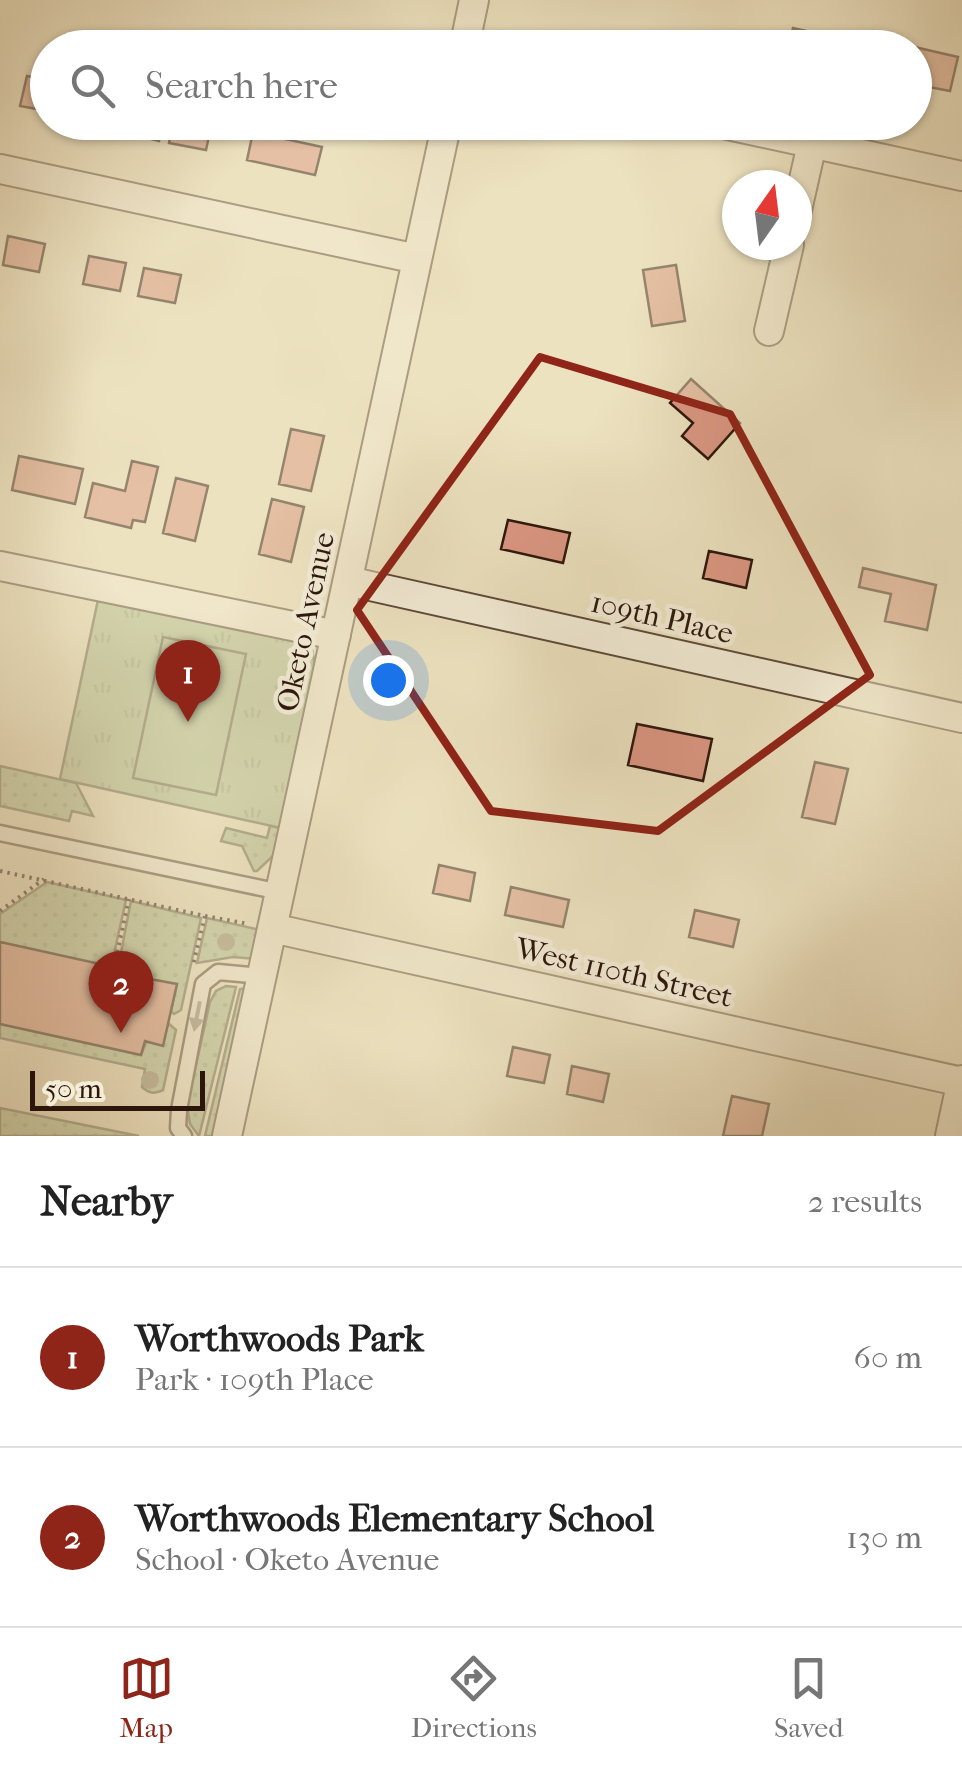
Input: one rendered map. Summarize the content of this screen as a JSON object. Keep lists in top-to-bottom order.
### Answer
{
  "streets": {
    "street": ["109th Place", "Oketo Avenue", "West 110th Street"]
  },
  "crossings": [
    ["109th Place", "Oketo Avenue"],
    ["Oketo Avenue", "West 110th Street"]
  ],
  "scale_bar": "50 m",
  "north": "top",
  "page": {
    "search": "Search here",
    "pins": ["1", "2"],
    "scale": "50 m",
    "heading": ["Nearby", "2 results"],
    "list": [
      {
        "mark": "1",
        "name": "Worthwoods Park",
        "note": "Park · 109th Place",
        "value": "60 m"
      },
      {
        "mark": "2",
        "name": "Worthwoods Elementary School",
        "note": "School · Oketo Avenue",
        "value": "130 m"
      }
    ],
    "nav": ["Map", "Directions", "Saved"]
  }
}
